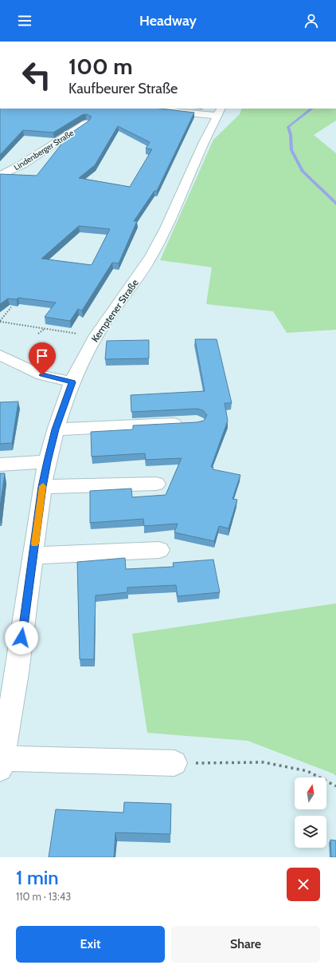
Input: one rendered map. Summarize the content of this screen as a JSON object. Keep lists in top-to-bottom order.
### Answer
{
  "streets": {
    "street": ["Lindenberger Straße", "Kemptener Straße"]
  },
  "north": "top",
  "page": {
    "header": "Headway",
    "turn": ["100 m", "Kaufbeurer Straße"],
    "heading": ["1 min", "110 m · 13:43"],
    "buttons": ["Exit", "Share"]
  }
}
